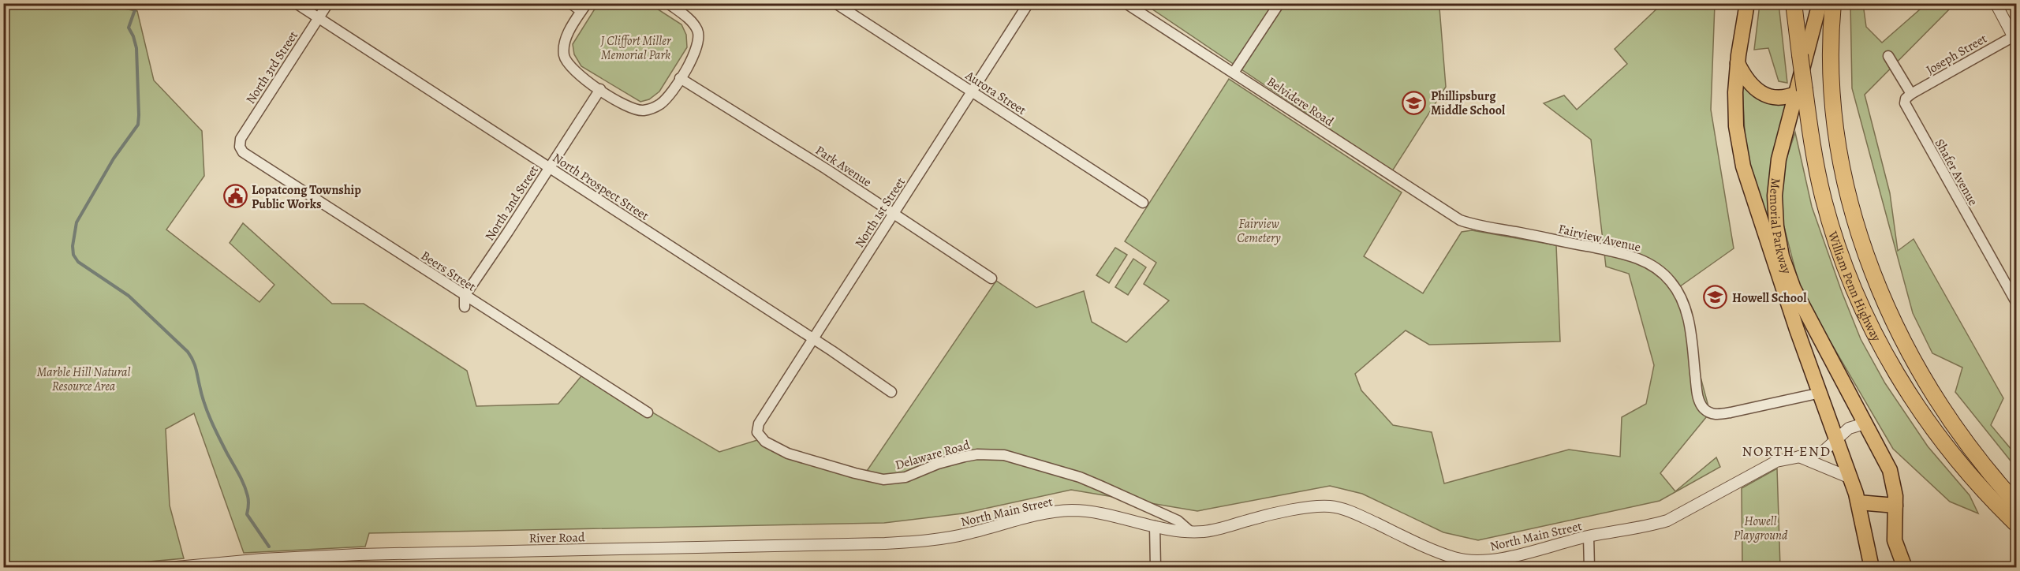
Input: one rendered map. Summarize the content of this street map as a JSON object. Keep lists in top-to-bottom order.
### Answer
{
  "streets": {
    "highway": ["William Penn Highway"],
    "main road": ["Memorial Parkway"],
    "street": [
      "Joseph Street",
      "North 3rd Street",
      "Aurora Street",
      "Belvidere Road",
      "Park Avenue",
      "Shafer Avenue",
      "North Prospect Street",
      "North 2nd Street",
      "North 1st Street",
      "Fairview Avenue",
      "Beers Street",
      "Delaware Road",
      "North Main Street",
      "River Road"
    ]
  },
  "crossings": [
    ["Joseph Street", "Shafer Avenue"],
    ["North 3rd Street", "North Prospect Street"],
    ["North 3rd Street", "Beers Street"],
    ["Aurora Street", "North 1st Street"],
    ["Belvidere Road", "Fairview Avenue"],
    ["Park Avenue", "North 1st Street"],
    ["North Prospect Street", "North 2nd Street"],
    ["North Prospect Street", "North 1st Street"],
    ["North 2nd Street", "Beers Street"],
    ["North 1st Street", "Delaware Road"],
    ["Memorial Parkway", "Fairview Avenue"],
    ["Memorial Parkway", "William Penn Highway"],
    ["Memorial Parkway", "North Main Street"],
    ["Delaware Road", "North Main Street"],
    ["North Main Street", "River Road"]
  ],
  "districts": ["NORTH END"],
  "parks": [
    "J Cliffort Miller Memorial Park",
    "Fairview Cemetery",
    "Marble Hill Natural Resource Area",
    "Howell Playground"
  ],
  "places": {
    "school or university": ["Phillipsburg Middle School", "Howell School"],
    "public building": ["Lopatcong Township Public Works"]
  }
}
